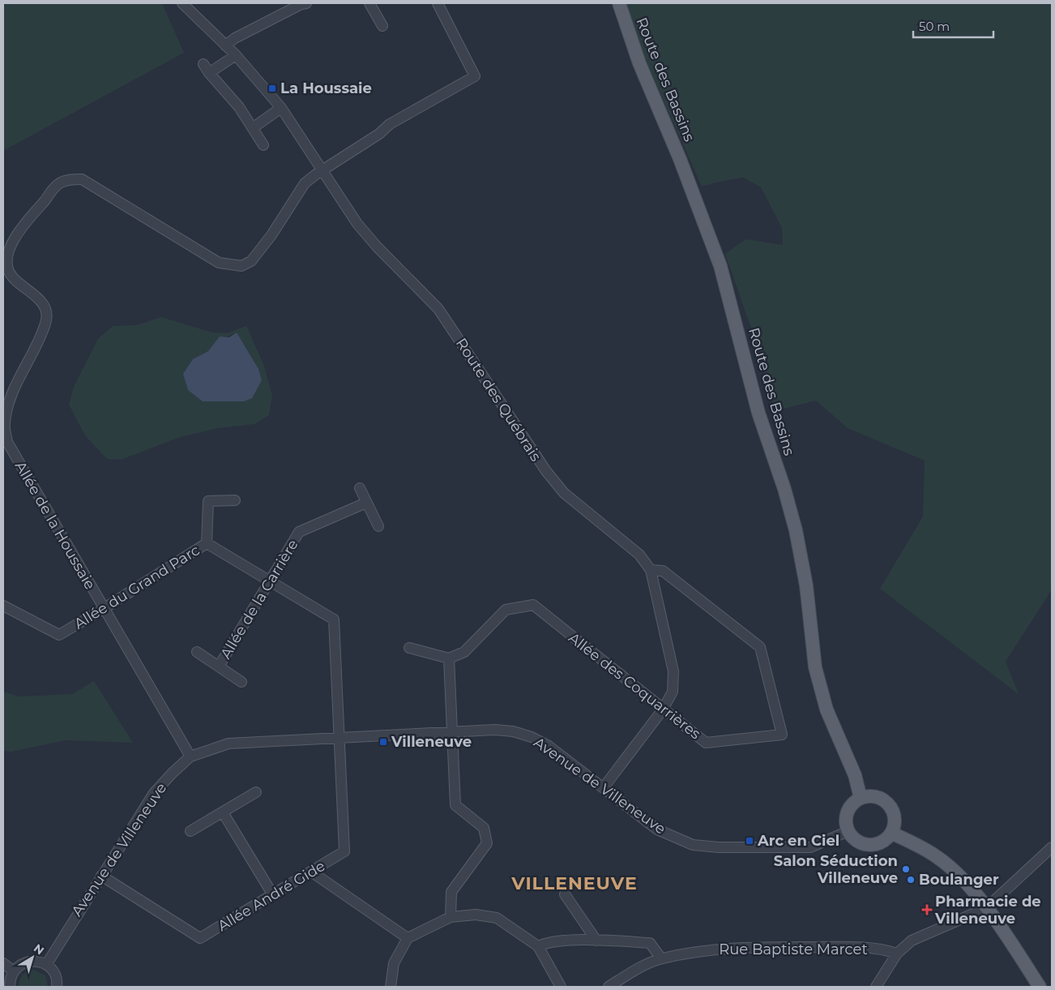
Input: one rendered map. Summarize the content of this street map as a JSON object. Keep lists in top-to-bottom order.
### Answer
{
  "streets": {
    "main road": ["Route des Bassins"],
    "street": [
      "Route des Québrais",
      "Allée de la Houssaie",
      "Allée du Grand Parc",
      "Allée de la Carrière",
      "Allée des Coquarrières",
      "Avenue de Villeneuve",
      "Allée André Gide",
      "Rue Baptiste Marcet"
    ]
  },
  "crossings": [
    ["Route des Bassins", "Avenue de Villeneuve"],
    ["Route des Québrais", "Allée de la Houssaie"],
    ["Route des Québrais", "Allée des Coquarrières"],
    ["Allée de la Houssaie", "Allée du Grand Parc"],
    ["Allée de la Houssaie", "Avenue de Villeneuve"],
    ["Allée du Grand Parc", "Allée de la Carrière"],
    ["Allée du Grand Parc", "Avenue de Villeneuve"],
    ["Allée du Grand Parc", "Allée André Gide"],
    ["Avenue de Villeneuve", "Allée André Gide"]
  ],
  "districts": ["VILLENEUVE"],
  "places": {
    "transit": ["La Houssaie", "Villeneuve", "Arc en Ciel"],
    "other": ["Salon Séduction Villeneuve", "Boulanger"],
    "health": ["Pharmacie de Villeneuve"]
  },
  "scale_bar": "50 m",
  "north": "top right"
}
